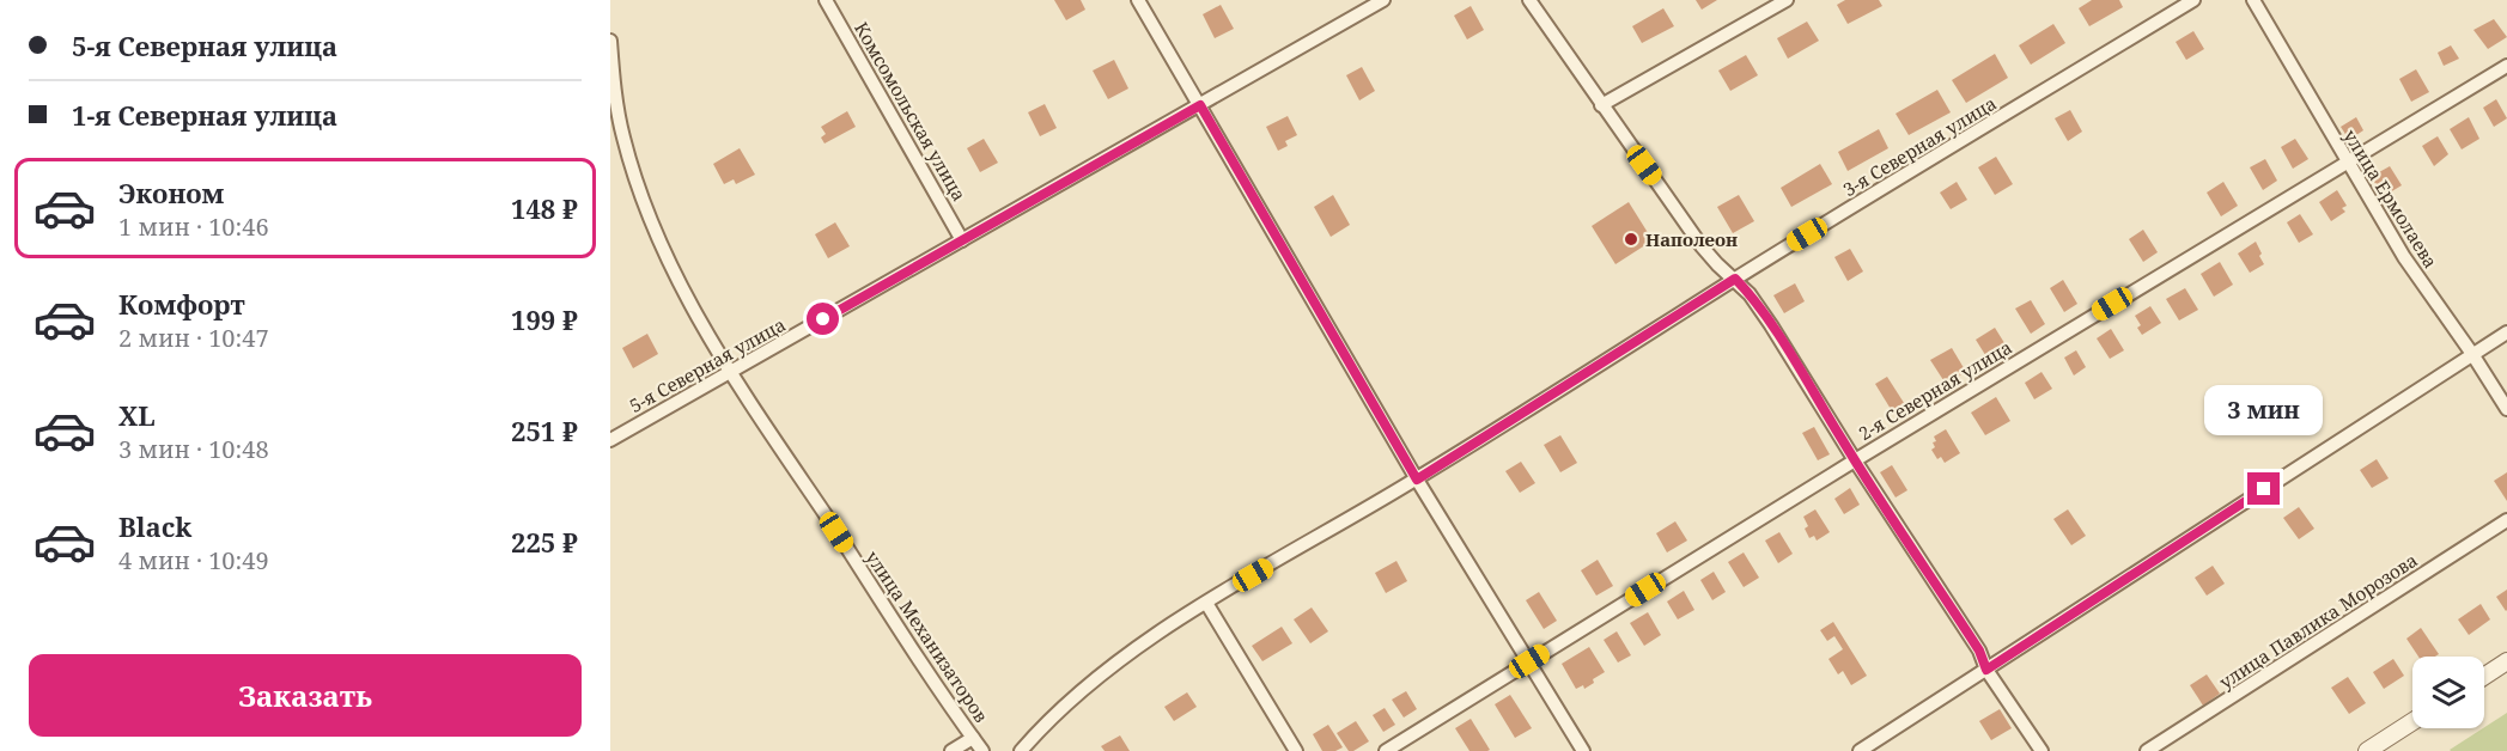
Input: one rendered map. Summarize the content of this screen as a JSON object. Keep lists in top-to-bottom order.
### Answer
{
  "streets": {
    "street": [
      "Комсомольская улица",
      "3-я Северная улица",
      "улица Ермолаева",
      "5-я Северная улица",
      "2-я Северная улица",
      "улица Павлика Морозова",
      "улица Механизаторов"
    ]
  },
  "crossings": [
    ["Комсомольская улица", "5-я Северная улица"],
    ["улица Ермолаева", "2-я Северная улица"],
    ["5-я Северная улица", "улица Механизаторов"]
  ],
  "places": ["Наполеон"],
  "page": {
    "banner": ["5-я Северная улица", "1-я Северная улица"],
    "list": [
      {
        "name": "Эконом",
        "note": "1 мин · 10:46",
        "value": "148 ₽"
      },
      {
        "name": "Комфорт",
        "note": "2 мин · 10:47",
        "value": "199 ₽"
      },
      {
        "name": "XL",
        "note": "3 мин · 10:48",
        "value": "251 ₽"
      },
      {
        "name": "Black",
        "note": "4 мин · 10:49",
        "value": "225 ₽"
      }
    ],
    "bubble": "3 мин",
    "buttons": "Заказать"
  }
}
